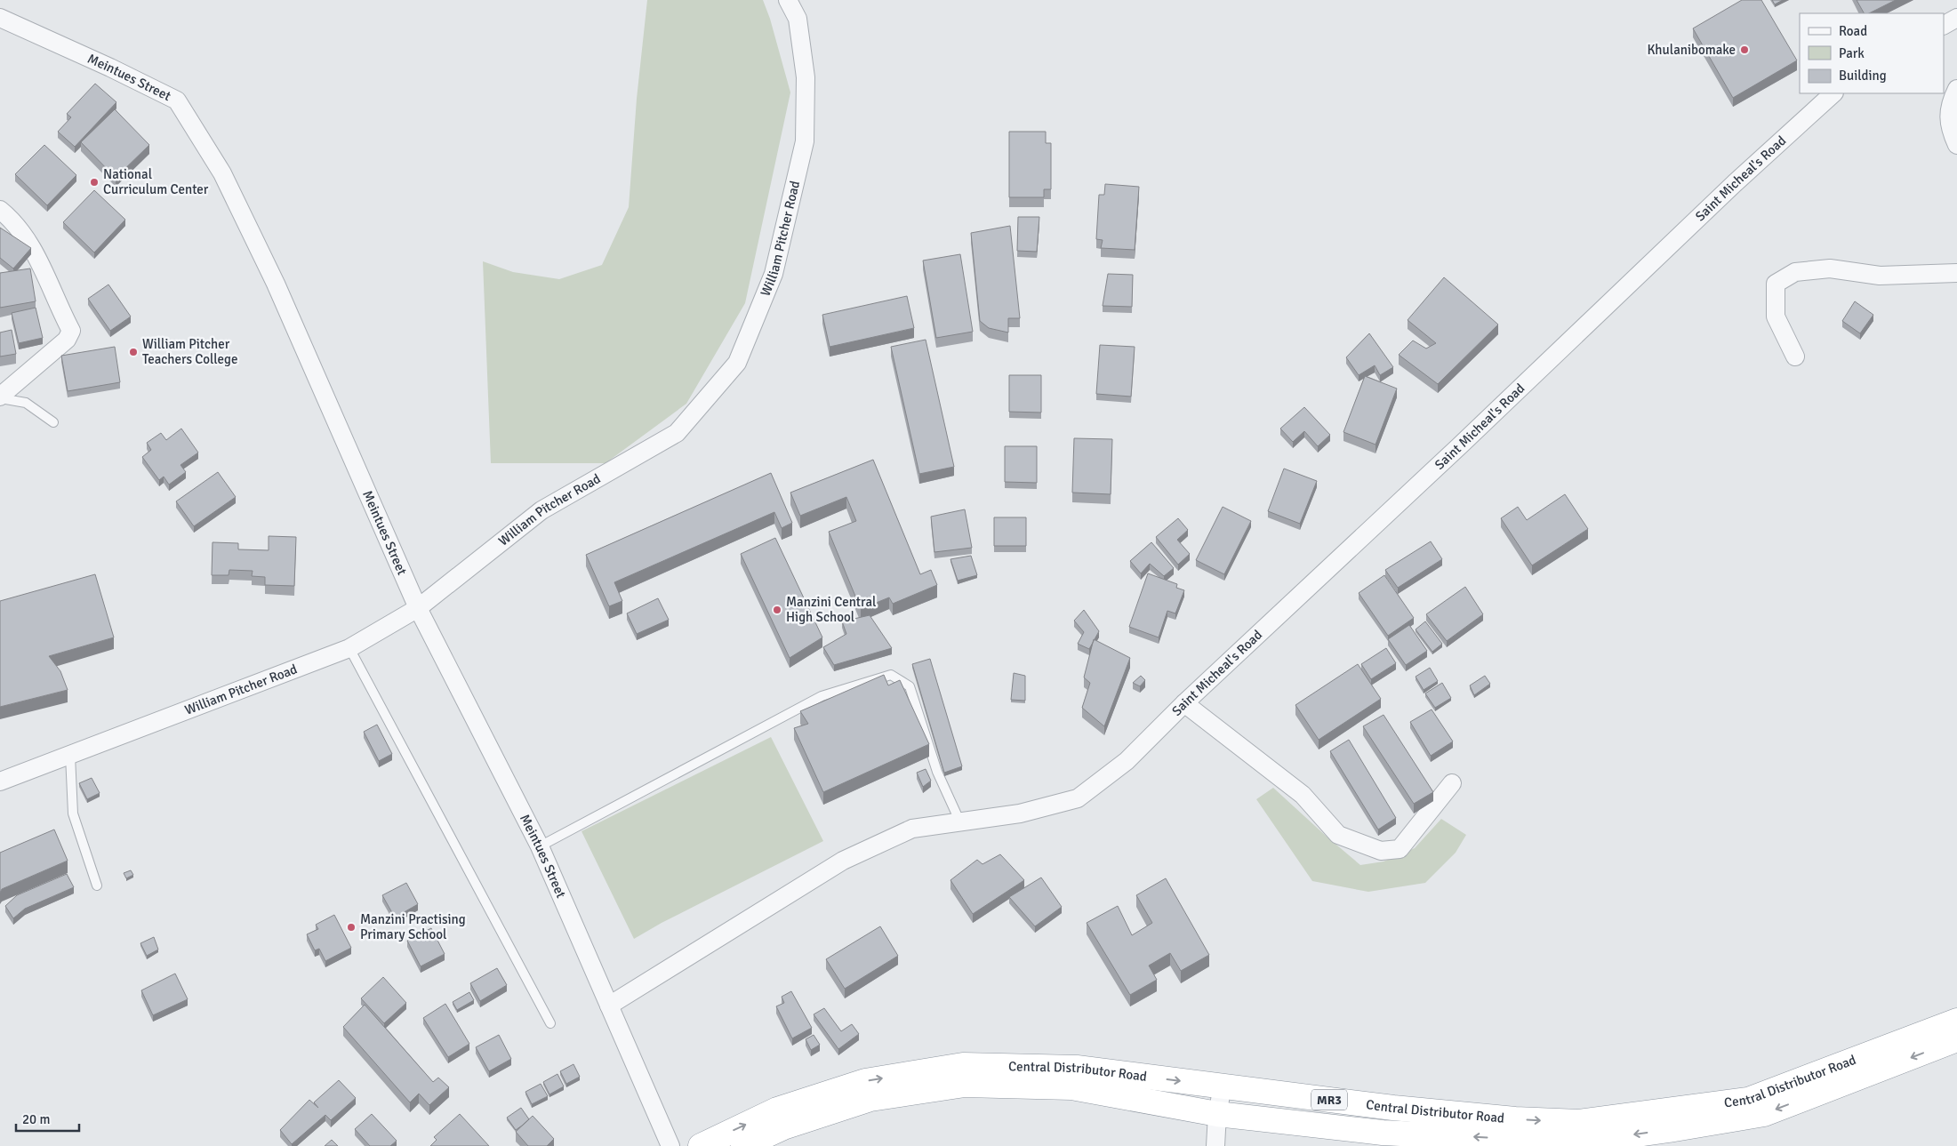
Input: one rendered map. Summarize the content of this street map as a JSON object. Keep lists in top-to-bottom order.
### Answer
{
  "streets": {
    "highway": ["Central Distributor Road", "MR3"],
    "street": ["Meintues Street", "Saint Micheal's Road", "William Pitcher Road"]
  },
  "crossings": [
    ["Meintues Street", "Saint Micheal's Road"],
    ["Meintues Street", "William Pitcher Road"]
  ],
  "places": [
    "Khulanibomake",
    "National Curriculum Center",
    "William Pitcher Teachers College",
    "Manzini Central High School",
    "Manzini Practising Primary School"
  ],
  "legend": ["Road", "Park", "Building"],
  "scale_bar": "20 m"
}
